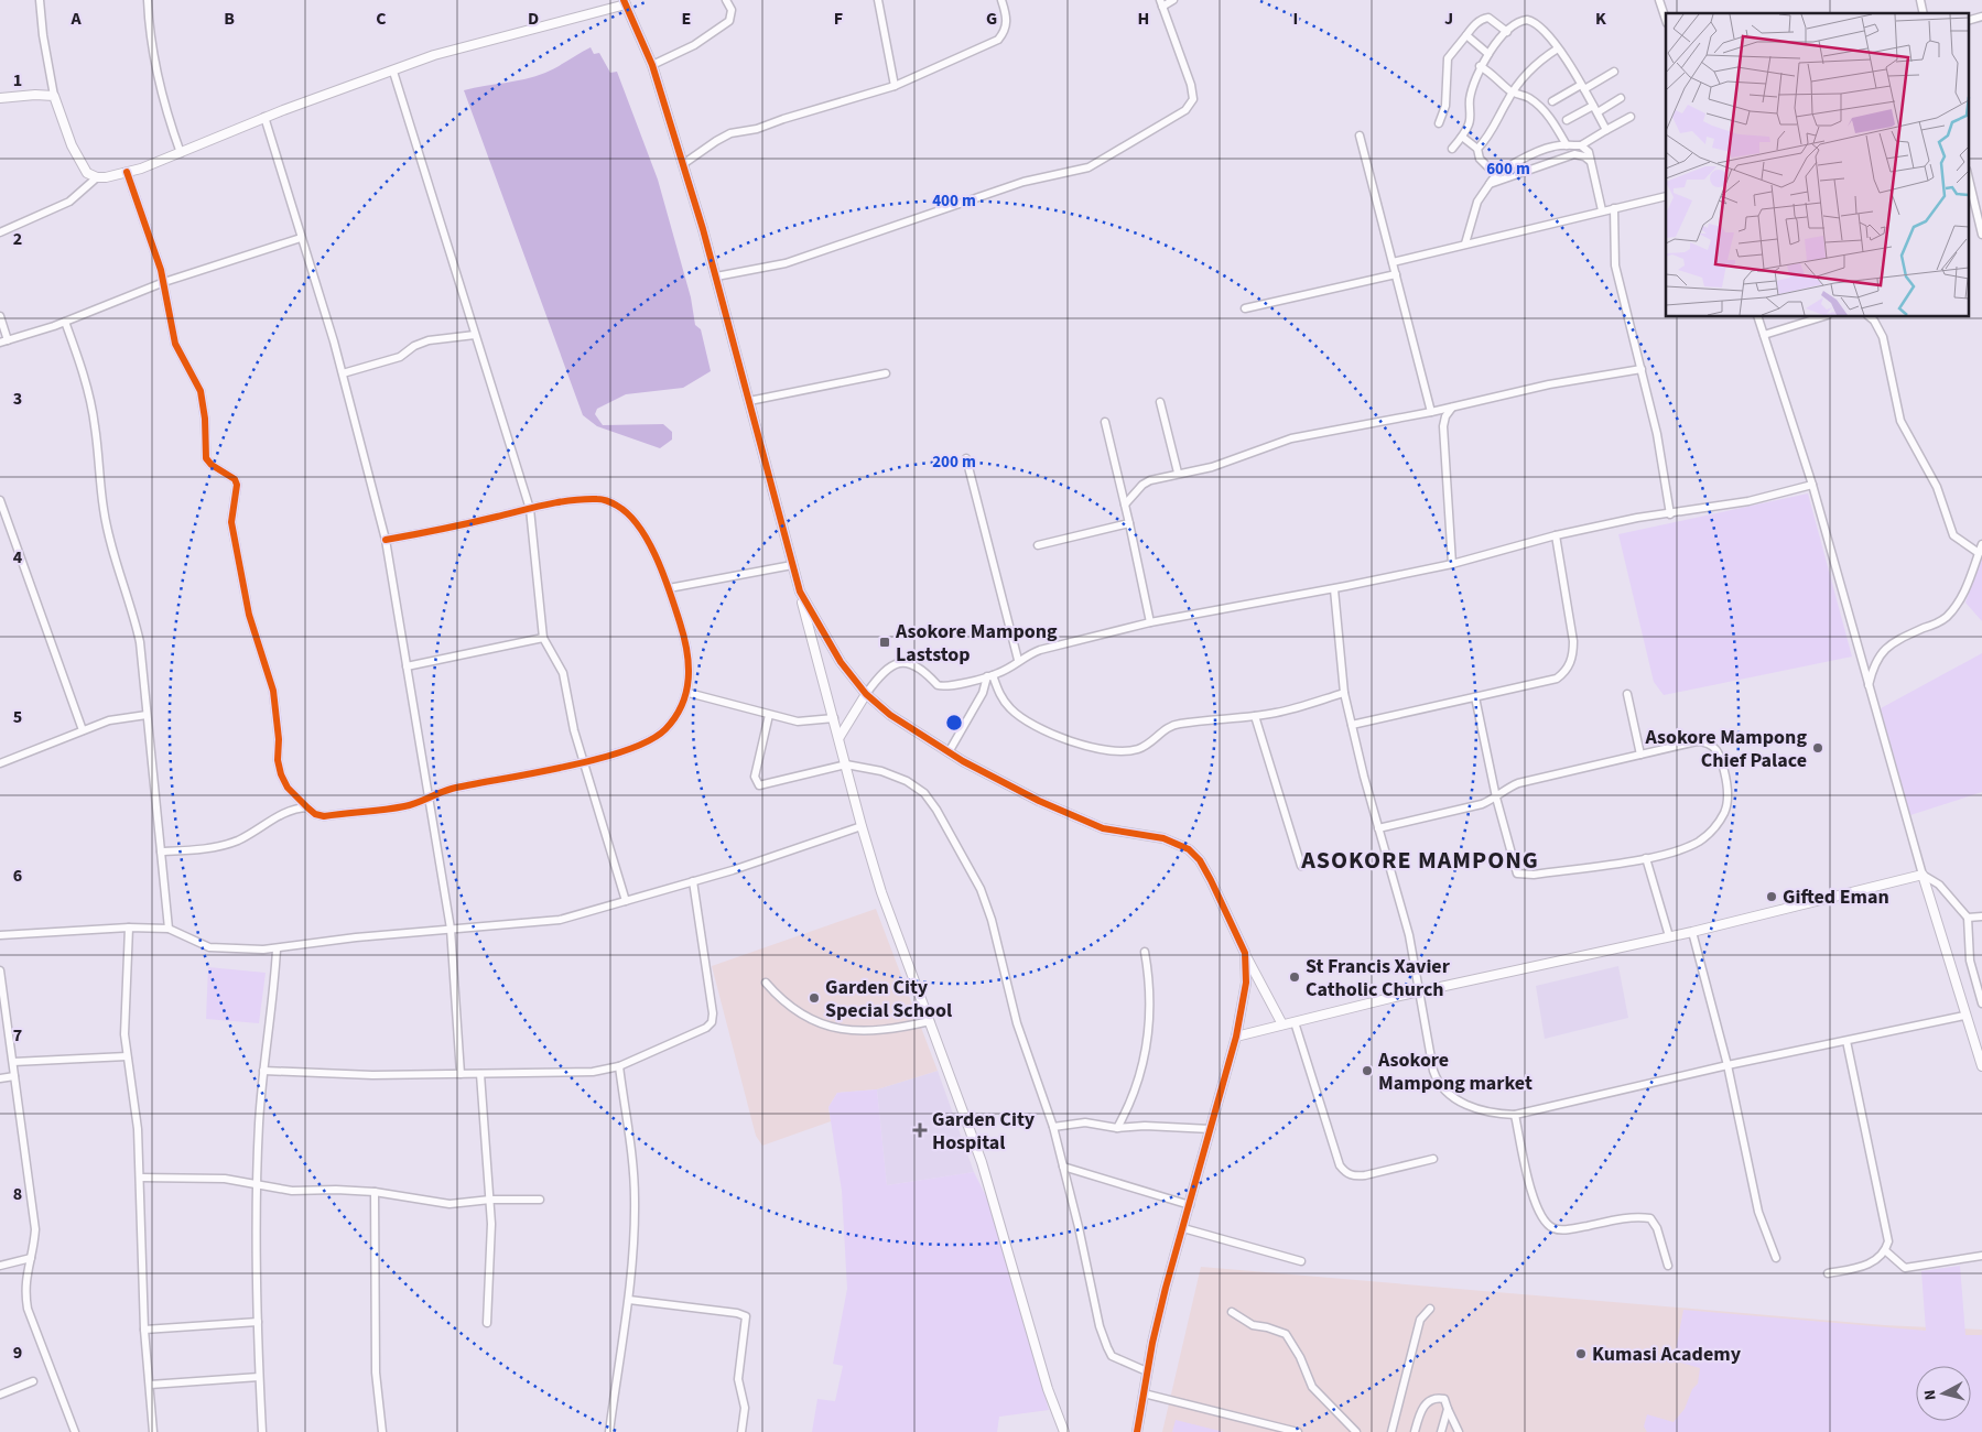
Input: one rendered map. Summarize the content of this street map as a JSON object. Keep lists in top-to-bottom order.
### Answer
{
  "districts": ["ASOKORE MAMPONG"],
  "places": {
    "transit": ["Asokore Mampong Laststop"],
    "other": [
      "Asokore Mampong Chief Palace",
      "Gifted Eman",
      "St Francis Xavier Catholic Church",
      "Garden City Special School",
      "Asokore Mampong market",
      "Kumasi Academy"
    ],
    "health": ["Garden City Hospital"]
  },
  "north": "left",
  "grid": {
    "columns": [
      "A",
      "B",
      "C",
      "D",
      "E",
      "F",
      "G",
      "H",
      "I",
      "J",
      "K"
    ],
    "rows": [
      "1",
      "2",
      "3",
      "4",
      "5",
      "6",
      "7",
      "8",
      "9"
    ]
  },
  "rings": ["600 m", "400 m", "200 m"]
}
